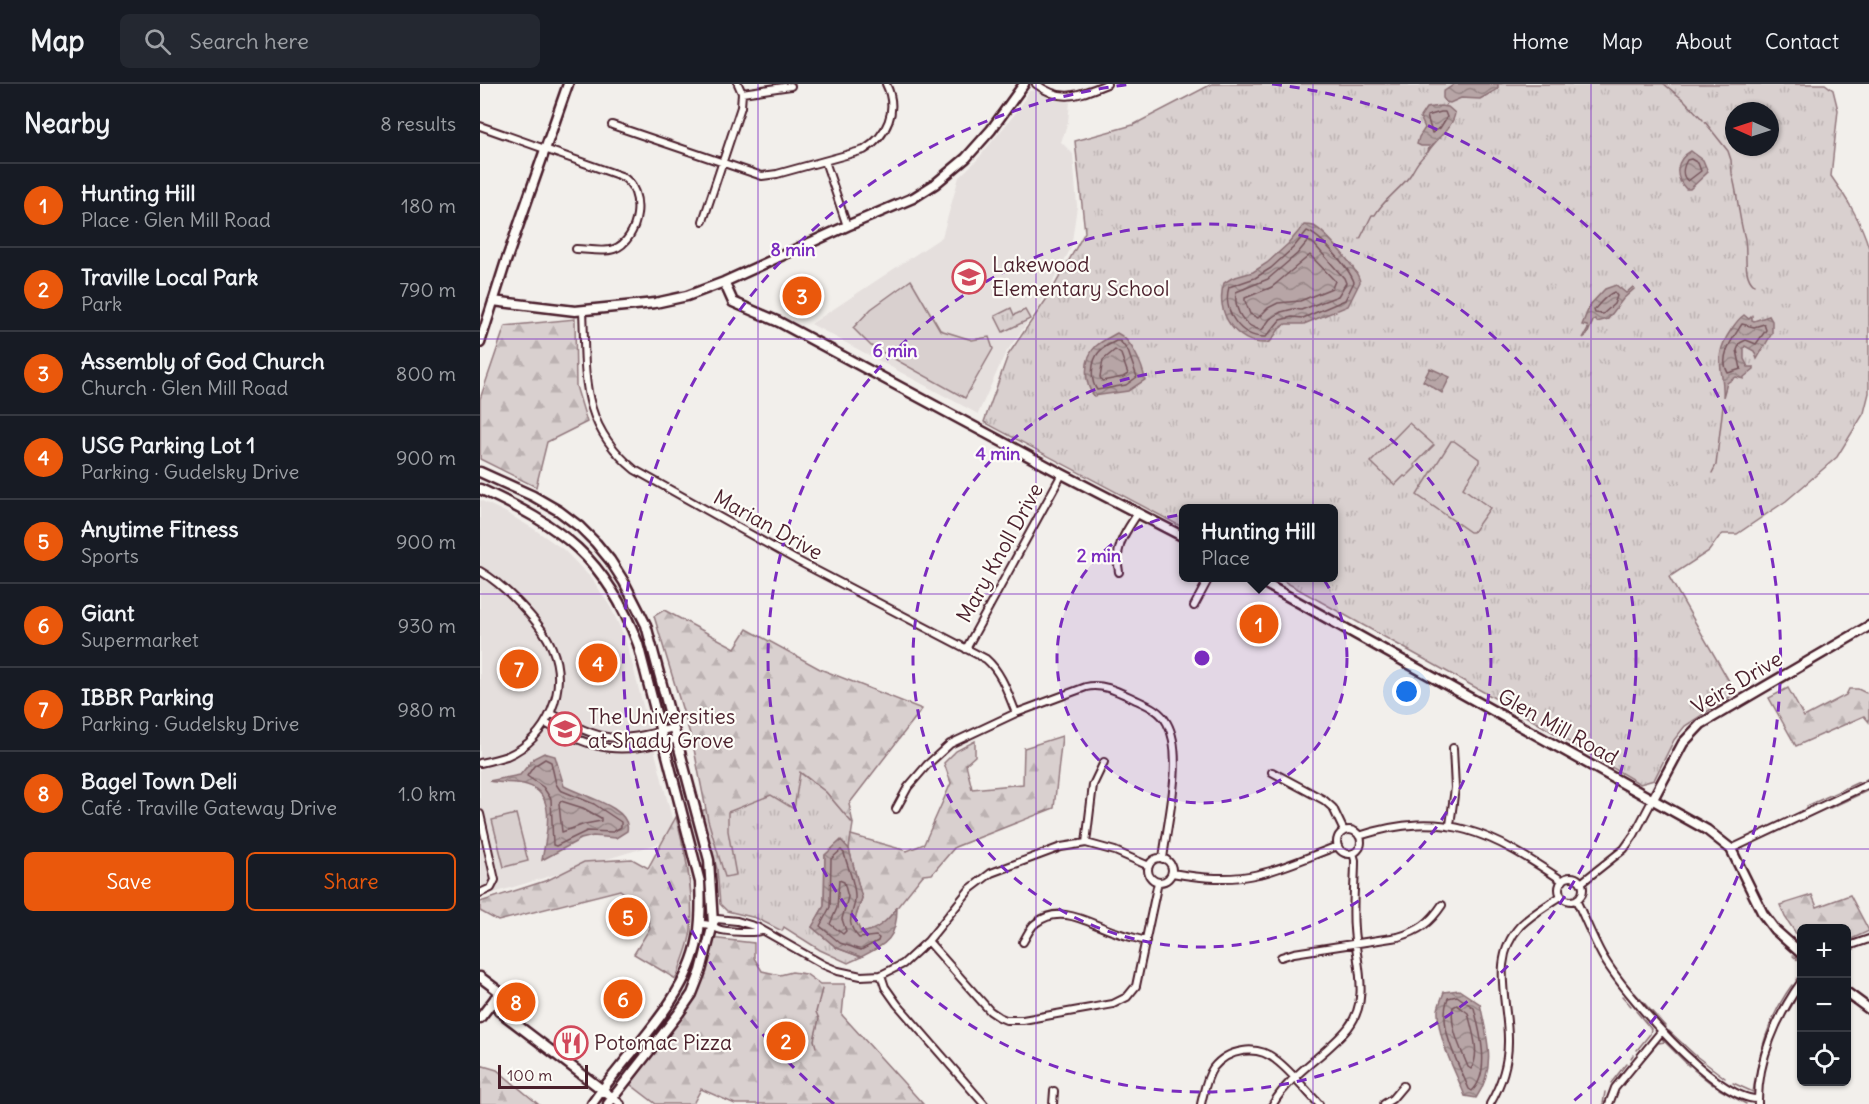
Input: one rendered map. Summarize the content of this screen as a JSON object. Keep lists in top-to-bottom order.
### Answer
{
  "streets": {
    "main road": ["Veirs Drive", "Glen Mill Road"],
    "street": ["Marian Drive", "Mary Knoll Drive"]
  },
  "crossings": [
    ["Marian Drive", "Mary Knoll Drive"],
    ["Veirs Drive", "Glen Mill Road"]
  ],
  "places": {
    "school or university": ["Lakewood Elementary School", "The Universities at Shady Grove"],
    "restaurant": ["Potomac Pizza"]
  },
  "scale_bar": "100 m",
  "north": "left",
  "page": {
    "header": "Map",
    "search": "Search here",
    "nav": [
      "Home",
      "Map",
      "About",
      "Contact"
    ],
    "heading": ["Nearby", "8 results"],
    "list": [
      {
        "mark": "1",
        "name": "Hunting Hill",
        "note": "Place · Glen Mill Road",
        "value": "180 m"
      },
      {
        "mark": "2",
        "name": "Traville Local Park",
        "note": "Park",
        "value": "790 m"
      },
      {
        "mark": "3",
        "name": "Assembly of God Church",
        "note": "Church · Glen Mill Road",
        "value": "800 m"
      },
      {
        "mark": "4",
        "name": "USG Parking Lot 1",
        "note": "Parking · Gudelsky Drive",
        "value": "900 m"
      },
      {
        "mark": "5",
        "name": "Anytime Fitness",
        "note": "Sports",
        "value": "900 m"
      },
      {
        "mark": "6",
        "name": "Giant",
        "note": "Supermarket",
        "value": "930 m"
      },
      {
        "mark": "7",
        "name": "IBBR Parking",
        "note": "Parking · Gudelsky Drive",
        "value": "980 m"
      },
      {
        "mark": "8",
        "name": "Bagel Town Deli",
        "note": "Café · Traville Gateway Drive",
        "value": "1.0 km"
      }
    ],
    "pins": [
      "3",
      "1",
      "4",
      "7",
      "5",
      "6",
      "8",
      "2"
    ],
    "popup": ["Hunting Hill", "Place"],
    "buttons": ["Save", "Share"],
    "map_buttons": ["+", "−"],
    "scale": "100 m"
  },
  "rings": [
    "8 min",
    "6 min",
    "4 min",
    "2 min"
  ]
}
